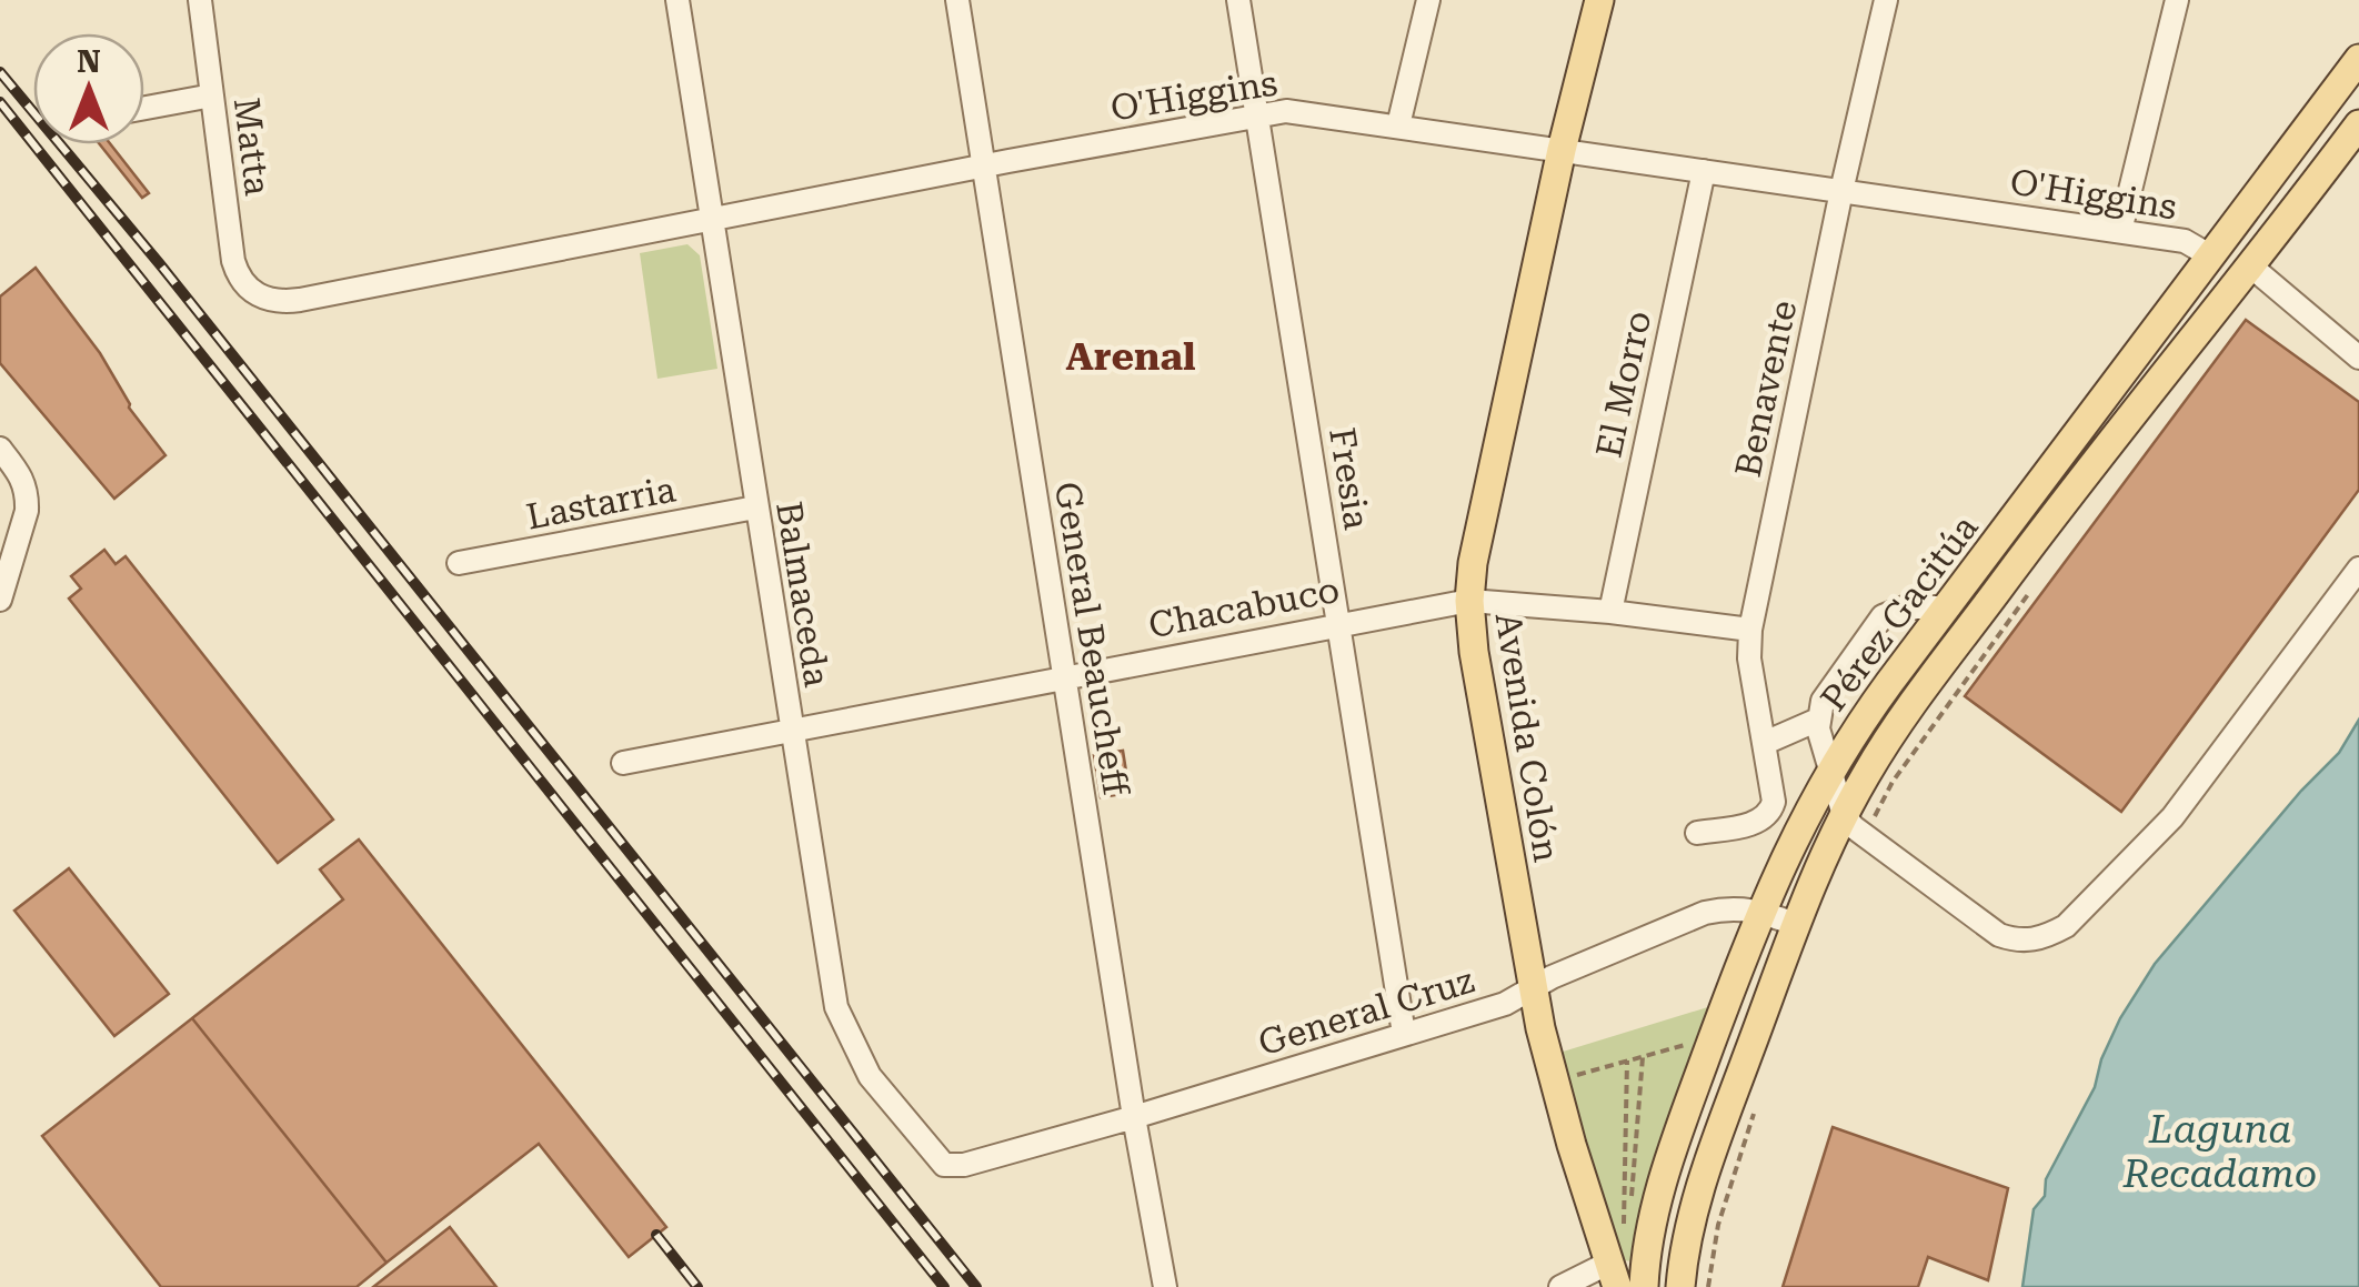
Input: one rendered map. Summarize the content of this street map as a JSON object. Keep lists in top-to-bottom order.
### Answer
{
  "streets": {
    "main road": ["Pérez Gacitúa", "Avenida Colón"],
    "street": [
      "O'Higgins",
      "Matta",
      "El Morro",
      "Benavente",
      "Fresia",
      "Lastarria",
      "Balmaceda",
      "Chacabuco",
      "General Beaucheff",
      "General Cruz"
    ]
  },
  "crossings": [
    ["O'Higgins", "Matta"],
    ["O'Higgins", "El Morro"],
    ["O'Higgins", "Benavente"],
    ["O'Higgins", "Fresia"],
    ["O'Higgins", "Balmaceda"],
    ["O'Higgins", "Pérez Gacitúa"],
    ["O'Higgins", "General Beaucheff"],
    ["O'Higgins", "Avenida Colón"],
    ["El Morro", "Chacabuco"],
    ["Benavente", "Chacabuco"],
    ["Fresia", "Chacabuco"],
    ["Fresia", "General Cruz"],
    ["Lastarria", "Balmaceda"],
    ["Balmaceda", "Chacabuco"],
    ["Balmaceda", "General Cruz"],
    ["Chacabuco", "General Beaucheff"],
    ["Chacabuco", "Avenida Colón"],
    ["Pérez Gacitúa", "General Cruz"],
    ["General Beaucheff", "General Cruz"],
    ["Avenida Colón", "General Cruz"]
  ],
  "districts": ["Arenal"],
  "water": ["Laguna Recadamo"],
  "north": "top"
}
